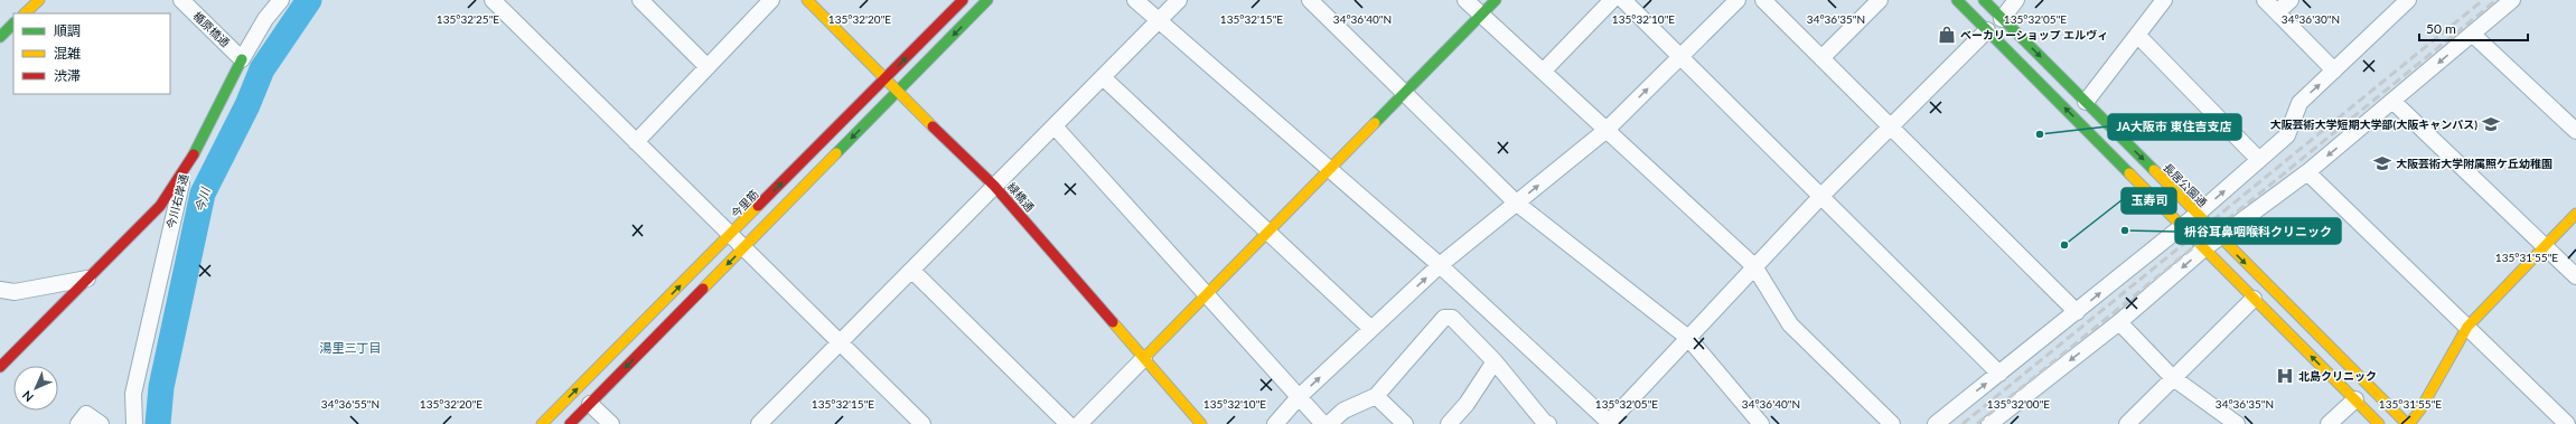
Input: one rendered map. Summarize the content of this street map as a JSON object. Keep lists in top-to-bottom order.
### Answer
{
  "streets": {
    "main road": [
      "長居公園通",
      "緑橋通",
      "今川右岸通",
      "今里筋"
    ],
    "street": ["楯原橋通"]
  },
  "crossings": [
    ["楯原橋通", "今川右岸通"],
    ["緑橋通", "今里筋"]
  ],
  "districts": ["湯里三丁目"],
  "water": ["今川"],
  "places": {
    "shop": ["ベーカリーショップ エルヴィ"],
    "school or university": ["大阪芸術大学短期大学部(大阪キャンパス)", "大阪芸術大学附属照ケ丘幼稚園"],
    "other": ["JA大阪市 東住吉支店", "枡谷耳鼻咽喉科クリニック", "玉寿司"],
    "hospital": ["北島クリニック"]
  },
  "legend": ["順調", "混雑", "渋滞"],
  "scale_bar": "50 m",
  "north": "bottom left",
  "coordinates": [
    "34°36'30\"N",
    "135°32'25\"E",
    "135°32'20\"E",
    "34°36'40\"N",
    "135°32'10\"E",
    "34°36'35\"N",
    "135°32'15\"E",
    "135°32'05\"E",
    "135°31'55\"E",
    "34°36'55\"N",
    "135°32'00\"E"
  ]
}
